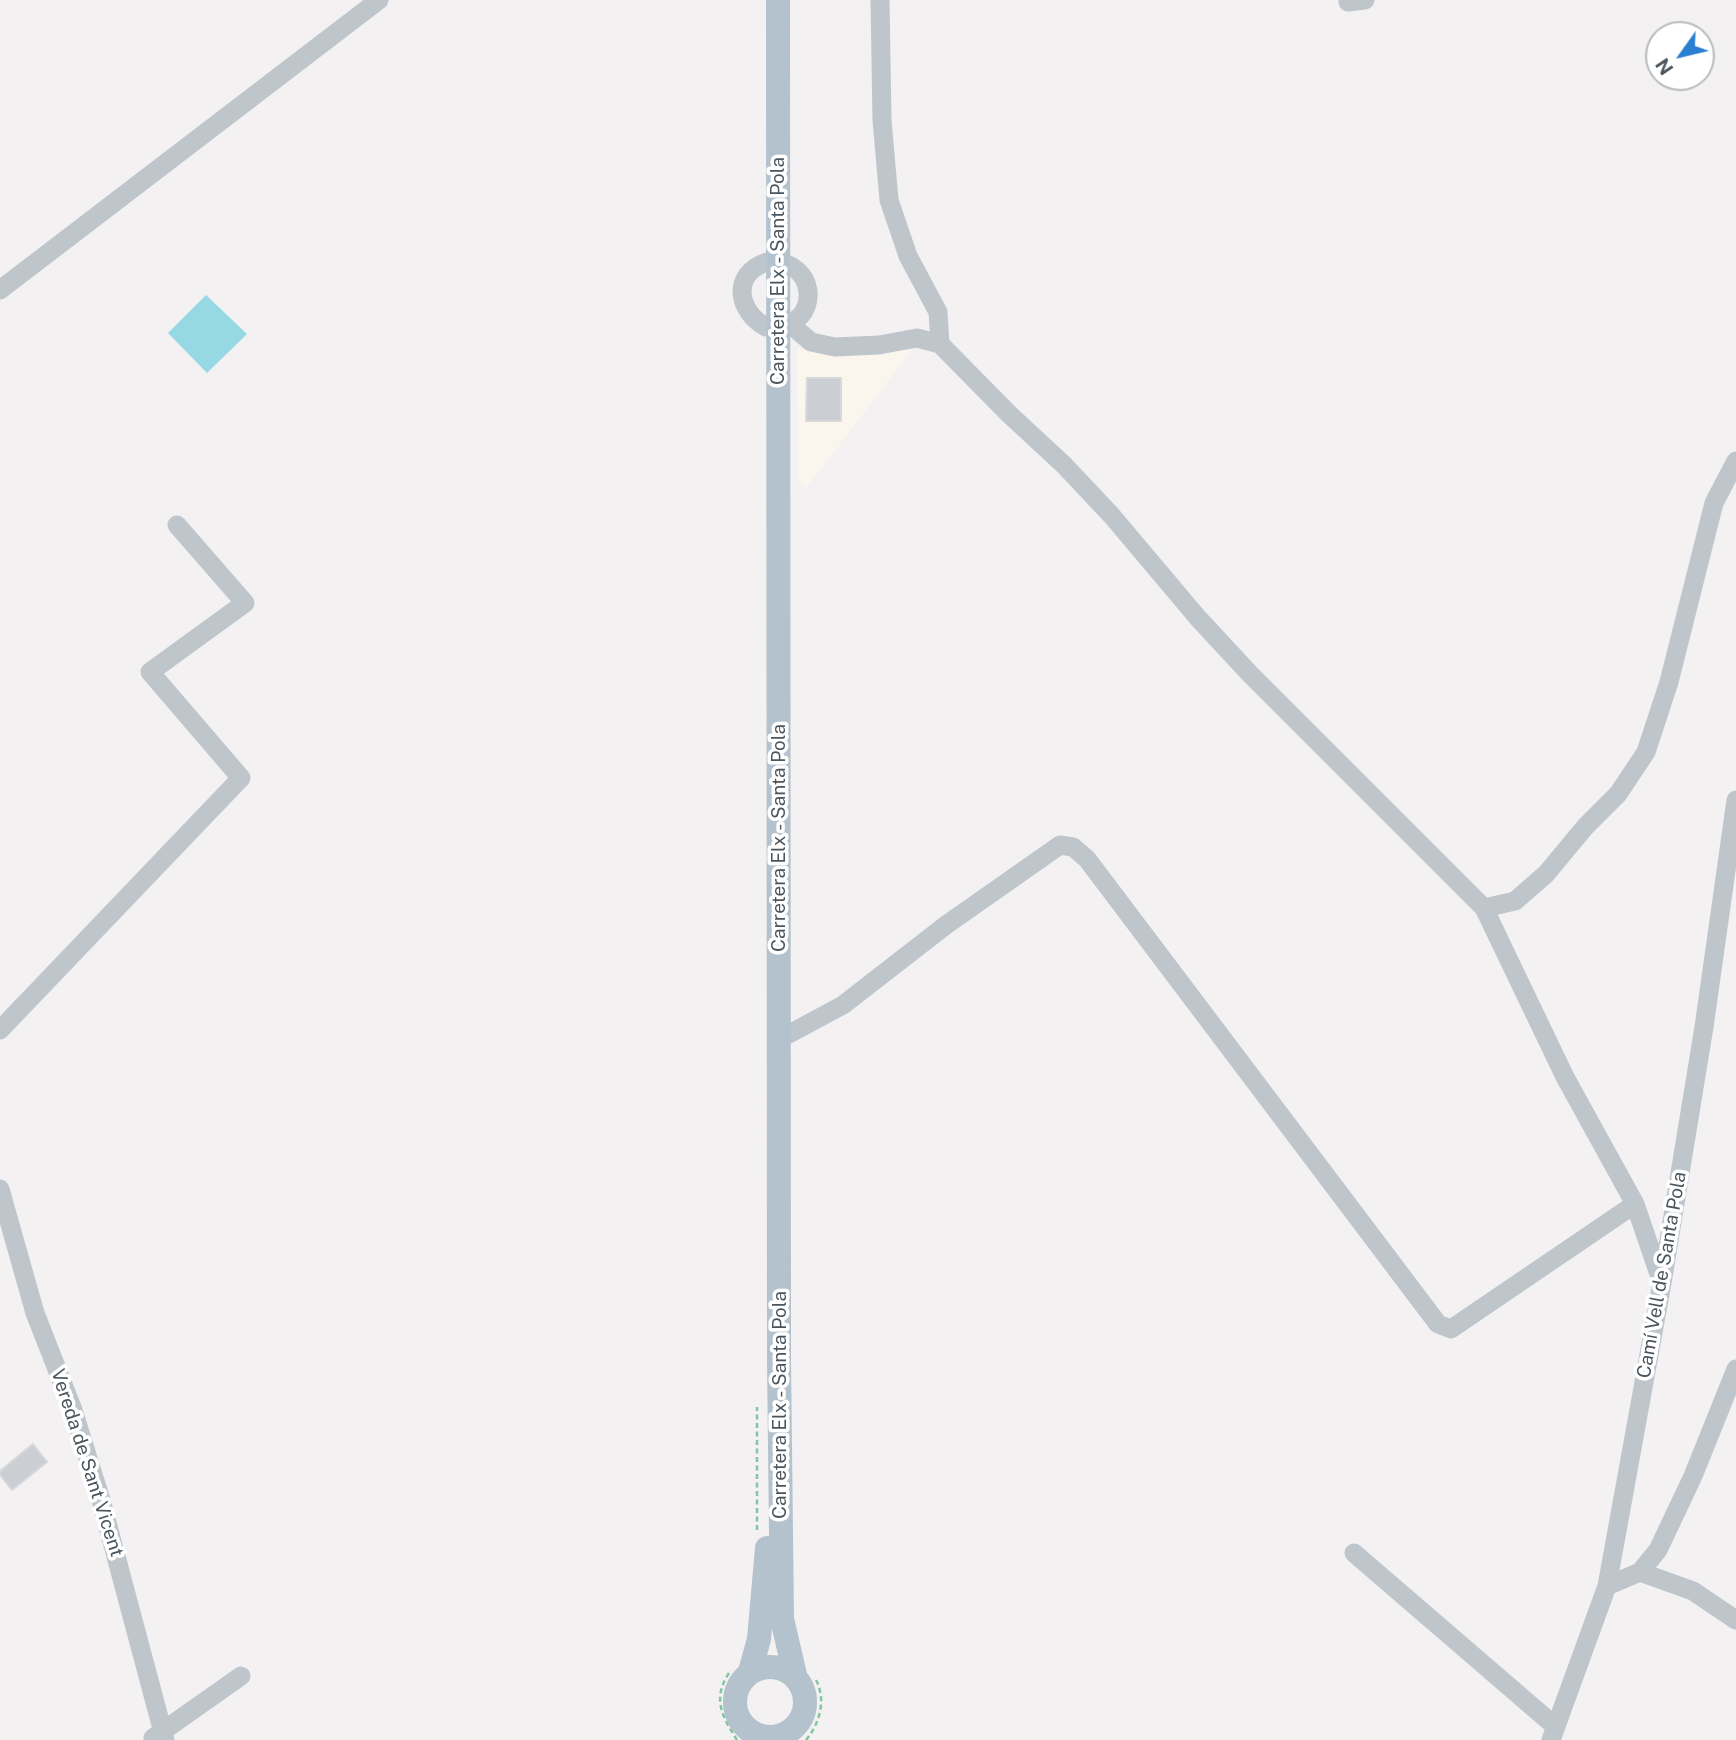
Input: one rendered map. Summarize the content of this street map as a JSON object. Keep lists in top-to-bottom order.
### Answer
{
  "streets": {
    "main road": ["Carretera Elx - Santa Pola"],
    "street": ["Camí Vell de Santa Pola", "Vereda de Sant Vicent"]
  },
  "north": "bottom left"
}
